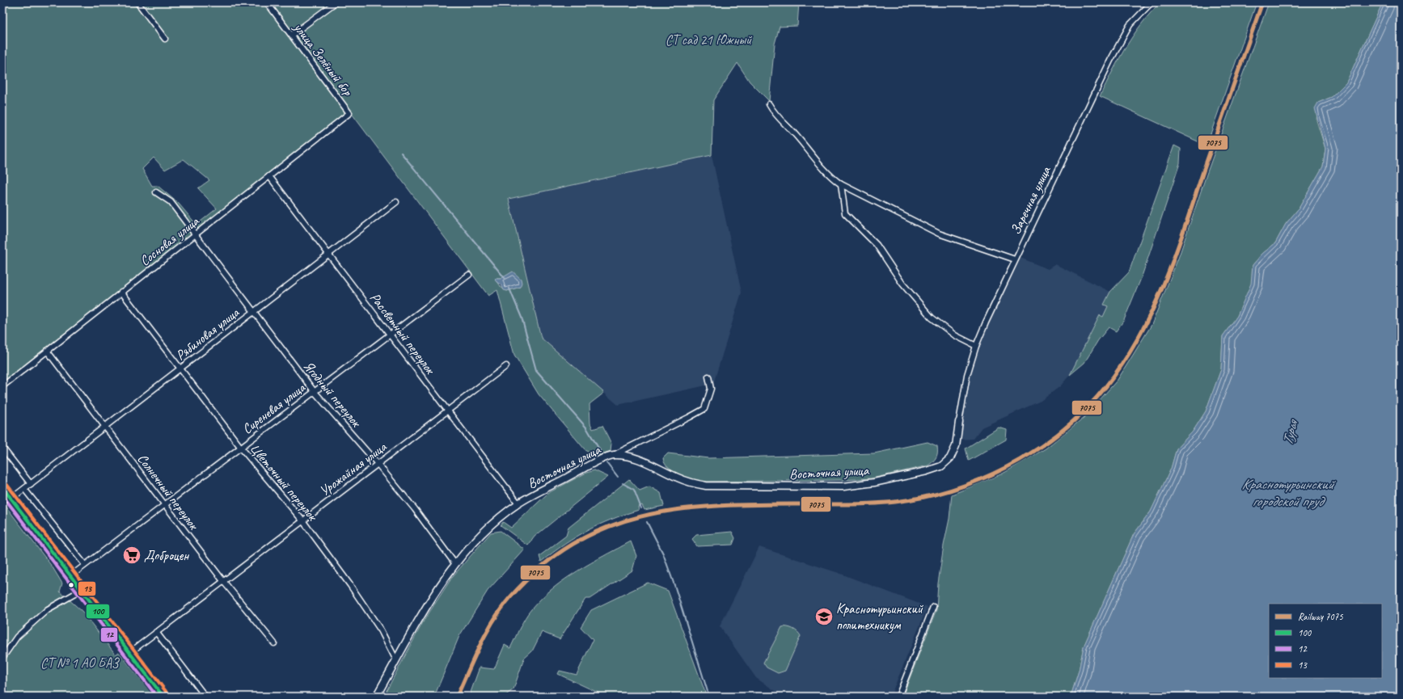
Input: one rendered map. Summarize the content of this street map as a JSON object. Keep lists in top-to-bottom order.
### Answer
{
  "streets": {
    "street": [
      "улица Зелёный бор",
      "Заречная улица",
      "Сосновая улица",
      "Рассветный переулок",
      "Рябиновая улица",
      "Ягодный переулок",
      "Сиреневая улица",
      "Восточная улица",
      "Урожайная улица",
      "Цветочный переулок",
      "Солнечный переулок"
    ]
  },
  "crossings": [
    ["улица Зелёный бор", "Сосновая улица"],
    ["Заречная улица", "Восточная улица"],
    ["Сосновая улица", "Рассветный переулок"],
    ["Сосновая улица", "Ягодный переулок"],
    ["Сосновая улица", "Цветочный переулок"],
    ["Сосновая улица", "Солнечный переулок"],
    ["Рассветный переулок", "Рябиновая улица"],
    ["Рассветный переулок", "Сиреневая улица"],
    ["Рассветный переулок", "Восточная улица"],
    ["Рассветный переулок", "Урожайная улица"],
    ["Рябиновая улица", "Ягодный переулок"],
    ["Рябиновая улица", "Цветочный переулок"],
    ["Рябиновая улица", "Солнечный переулок"],
    ["Ягодный переулок", "Сиреневая улица"],
    ["Ягодный переулок", "Восточная улица"],
    ["Ягодный переулок", "Урожайная улица"],
    ["Сиреневая улица", "Цветочный переулок"],
    ["Сиреневая улица", "Солнечный переулок"],
    ["Восточная улица", "Цветочный переулок"],
    ["Урожайная улица", "Цветочный переулок"],
    ["Урожайная улица", "Солнечный переулок"]
  ],
  "water": ["Турья", "Краснотурьинский городской пруд"],
  "parks": ["СТ сад 21 Южный", "СТ № 1 АО БАЗ"],
  "places": {
    "supermarket": ["Доброцен"],
    "school or university": ["Краснотурьинский политехникум"]
  },
  "lines": [
    "rail line 7075",
    "transit line 13",
    "transit line 100",
    "transit line 12"
  ],
  "legend": [
    "Railway 7075",
    "100",
    "12",
    "13"
  ]
}
